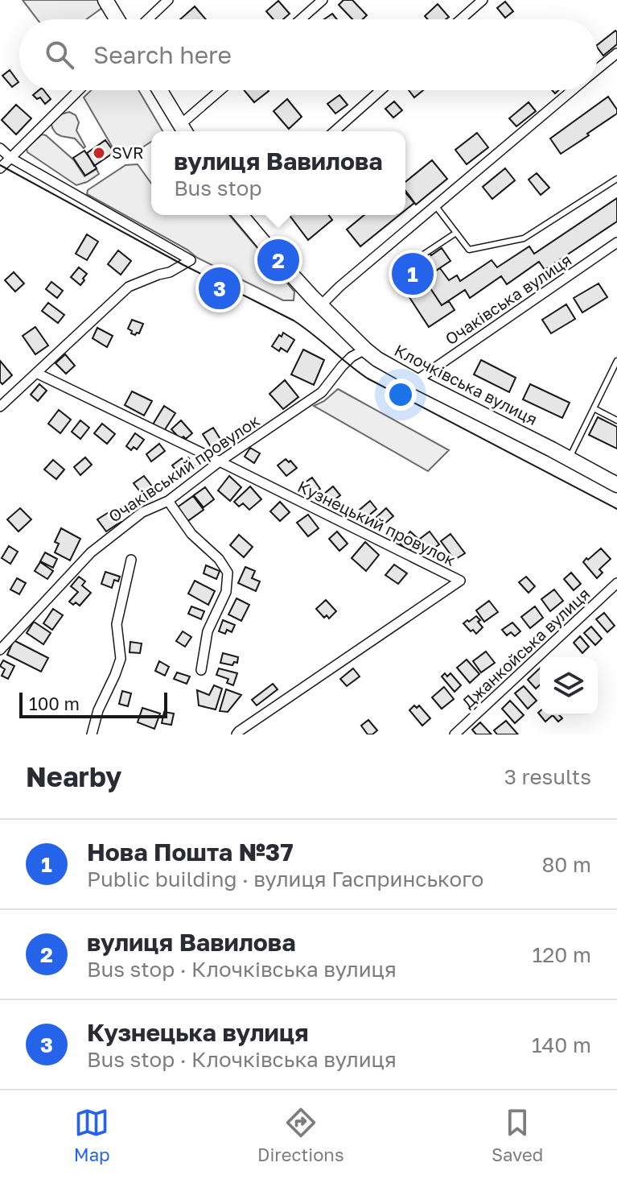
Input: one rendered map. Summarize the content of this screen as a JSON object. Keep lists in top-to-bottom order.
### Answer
{
  "streets": {
    "main road": ["Клочківська вулиця"],
    "street": [
      "Очаківська вулиця",
      "Очаківський провулок",
      "Кузнецький провулок",
      "Джанкойська вулиця"
    ]
  },
  "crossings": [
    ["Очаківська вулиця", "Клочківська вулиця"],
    ["Клочківська вулиця", "Очаківський провулок"],
    ["Очаківський провулок", "Кузнецький провулок"]
  ],
  "places": ["SVR"],
  "scale_bar": "100 m",
  "page": {
    "search": "Search here",
    "popup": ["вулиця Вавилова", "Bus stop"],
    "pins": ["2", "1", "3"],
    "scale": "100 m",
    "heading": ["Nearby", "3 results"],
    "list": [
      {
        "mark": "1",
        "name": "Нова Пошта №37",
        "note": "Public building · вулиця Гаспринського",
        "value": "80 m"
      },
      {
        "mark": "2",
        "name": "вулиця Вавилова",
        "note": "Bus stop · Клочківська вулиця",
        "value": "120 m"
      },
      {
        "mark": "3",
        "name": "Кузнецька вулиця",
        "note": "Bus stop · Клочківська вулиця",
        "value": "140 m"
      }
    ],
    "nav": ["Map", "Directions", "Saved"]
  }
}
